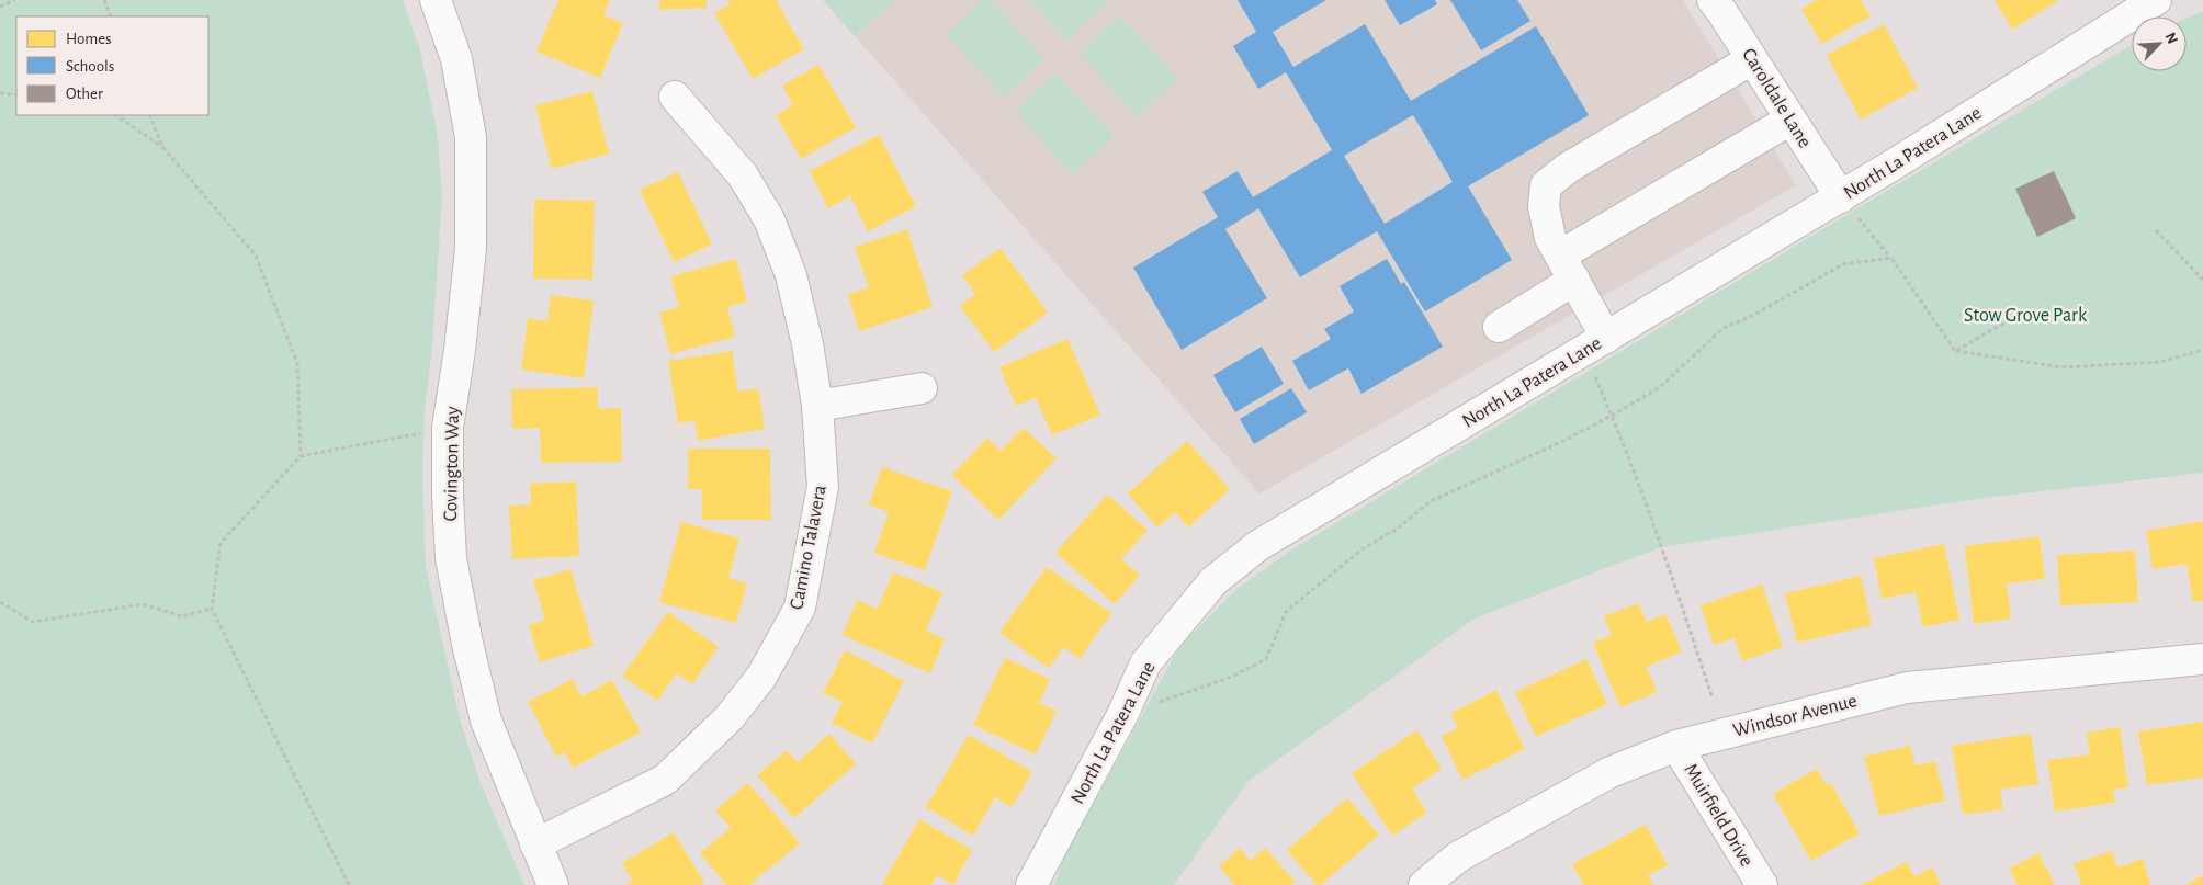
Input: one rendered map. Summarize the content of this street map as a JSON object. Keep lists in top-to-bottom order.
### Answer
{
  "streets": {
    "street": [
      "Caroldale Lane",
      "North La Patera Lane",
      "Covington Way",
      "Camino Talavera",
      "Windsor Avenue",
      "Muirfield Drive"
    ]
  },
  "crossings": [
    ["Caroldale Lane", "North La Patera Lane"],
    ["Covington Way", "Camino Talavera"],
    ["Windsor Avenue", "Muirfield Drive"]
  ],
  "parks": ["Stow Grove Park"],
  "legend": ["Homes", "Schools", "Other"],
  "north": "top right"
}
